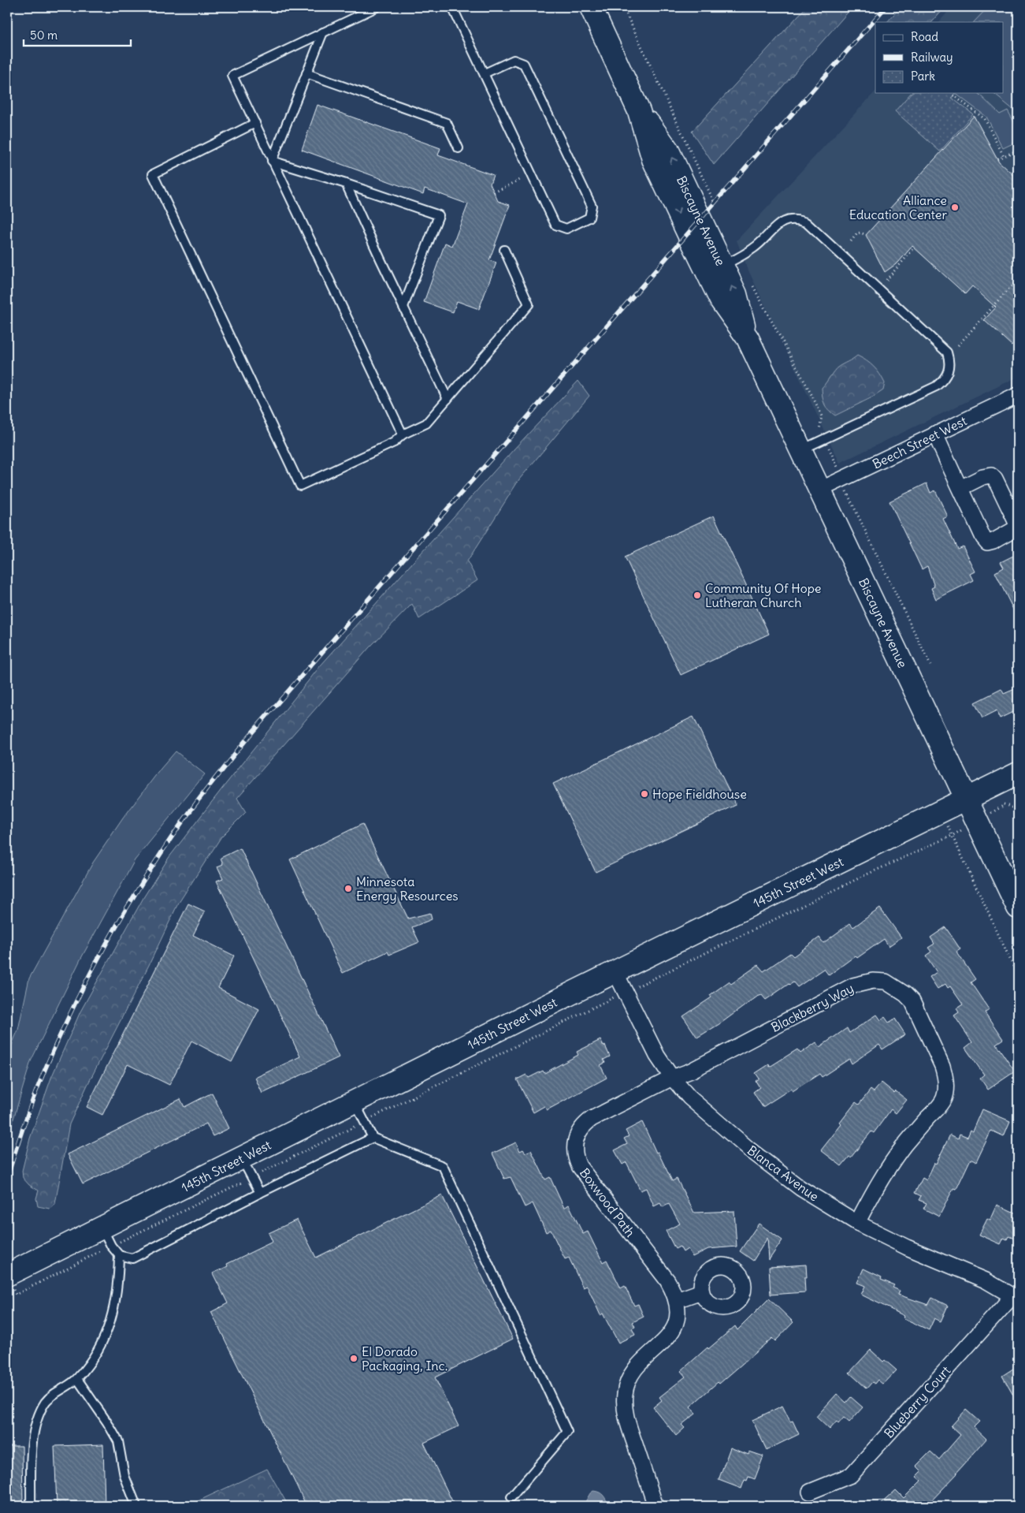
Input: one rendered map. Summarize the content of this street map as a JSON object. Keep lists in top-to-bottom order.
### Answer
{
  "streets": {
    "street": [
      "Biscayne Avenue",
      "Beech Street West",
      "145th Street West",
      "Blackberry Way",
      "Blanca Avenue",
      "Boxwood Path",
      "Blueberry Court"
    ]
  },
  "crossings": [
    ["Biscayne Avenue", "Beech Street West"],
    ["Biscayne Avenue", "145th Street West"],
    ["145th Street West", "Blanca Avenue"],
    ["Blackberry Way", "Blanca Avenue"],
    ["Blackberry Way", "Boxwood Path"],
    ["Blanca Avenue", "Boxwood Path"],
    ["Blanca Avenue", "Blueberry Court"]
  ],
  "places": [
    "Alliance Education Center",
    "Community Of Hope Lutheran Church",
    "Hope Fieldhouse",
    "Minnesota Energy Resources",
    "El Dorado Packaging, Inc."
  ],
  "legend": ["Road", "Railway", "Park"],
  "scale_bar": "50 m"
}
